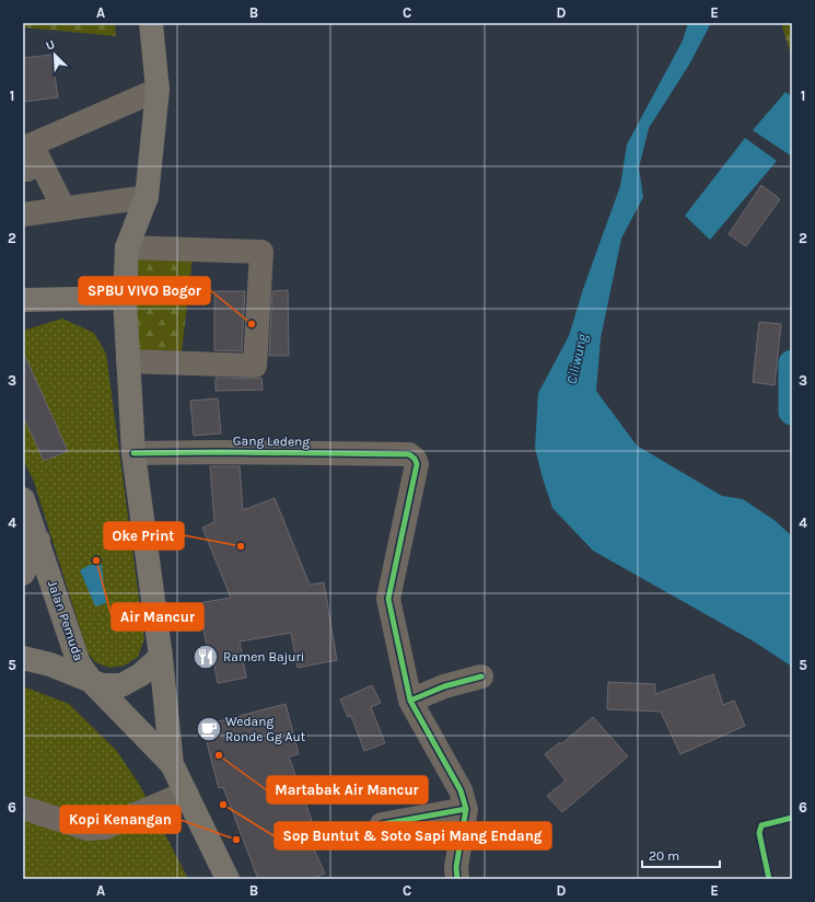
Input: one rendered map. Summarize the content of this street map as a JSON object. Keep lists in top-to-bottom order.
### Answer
{
  "streets": {
    "main road": ["Jalan Pemuda"],
    "street": ["Gang Ledeng"]
  },
  "water": ["Ciliwung"],
  "places": {
    "other": [
      "SPBU VIVO Bogor",
      "Oke Print",
      "Air Mancur",
      "Martabak Air Mancur",
      "Sop Buntut & Soto Sapi Mang Endang",
      "Kopi Kenangan"
    ],
    "restaurant": ["Ramen Bajuri"],
    "cafe": ["Wedang Ronde Gg Aut"]
  },
  "scale_bar": "20 m",
  "north": "top left",
  "grid": {
    "columns": [
      "A",
      "B",
      "C",
      "D",
      "E"
    ],
    "rows": [
      "1",
      "2",
      "3",
      "4",
      "5",
      "6"
    ]
  }
}
